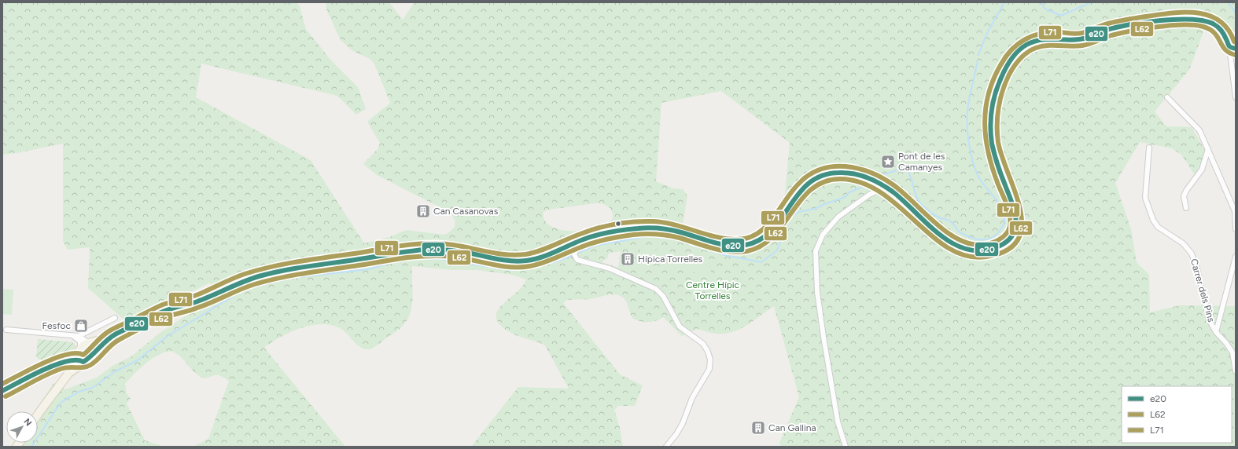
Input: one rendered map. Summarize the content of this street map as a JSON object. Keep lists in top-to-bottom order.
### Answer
{
  "streets": {
    "street": ["Carrer dels Pins"]
  },
  "parks": ["Centre Hípic Torrelles"],
  "places": {
    "place": ["Pont de les Camanyes"],
    "building": ["Can Casanovas", "Hípica Torrelles", "Can Gallina"],
    "shop": ["Fesfoc"]
  },
  "lines": ["transit line L71", "transit line e20", "transit line L62"],
  "legend": ["e20", "L62", "L71"],
  "north": "top right"
}
